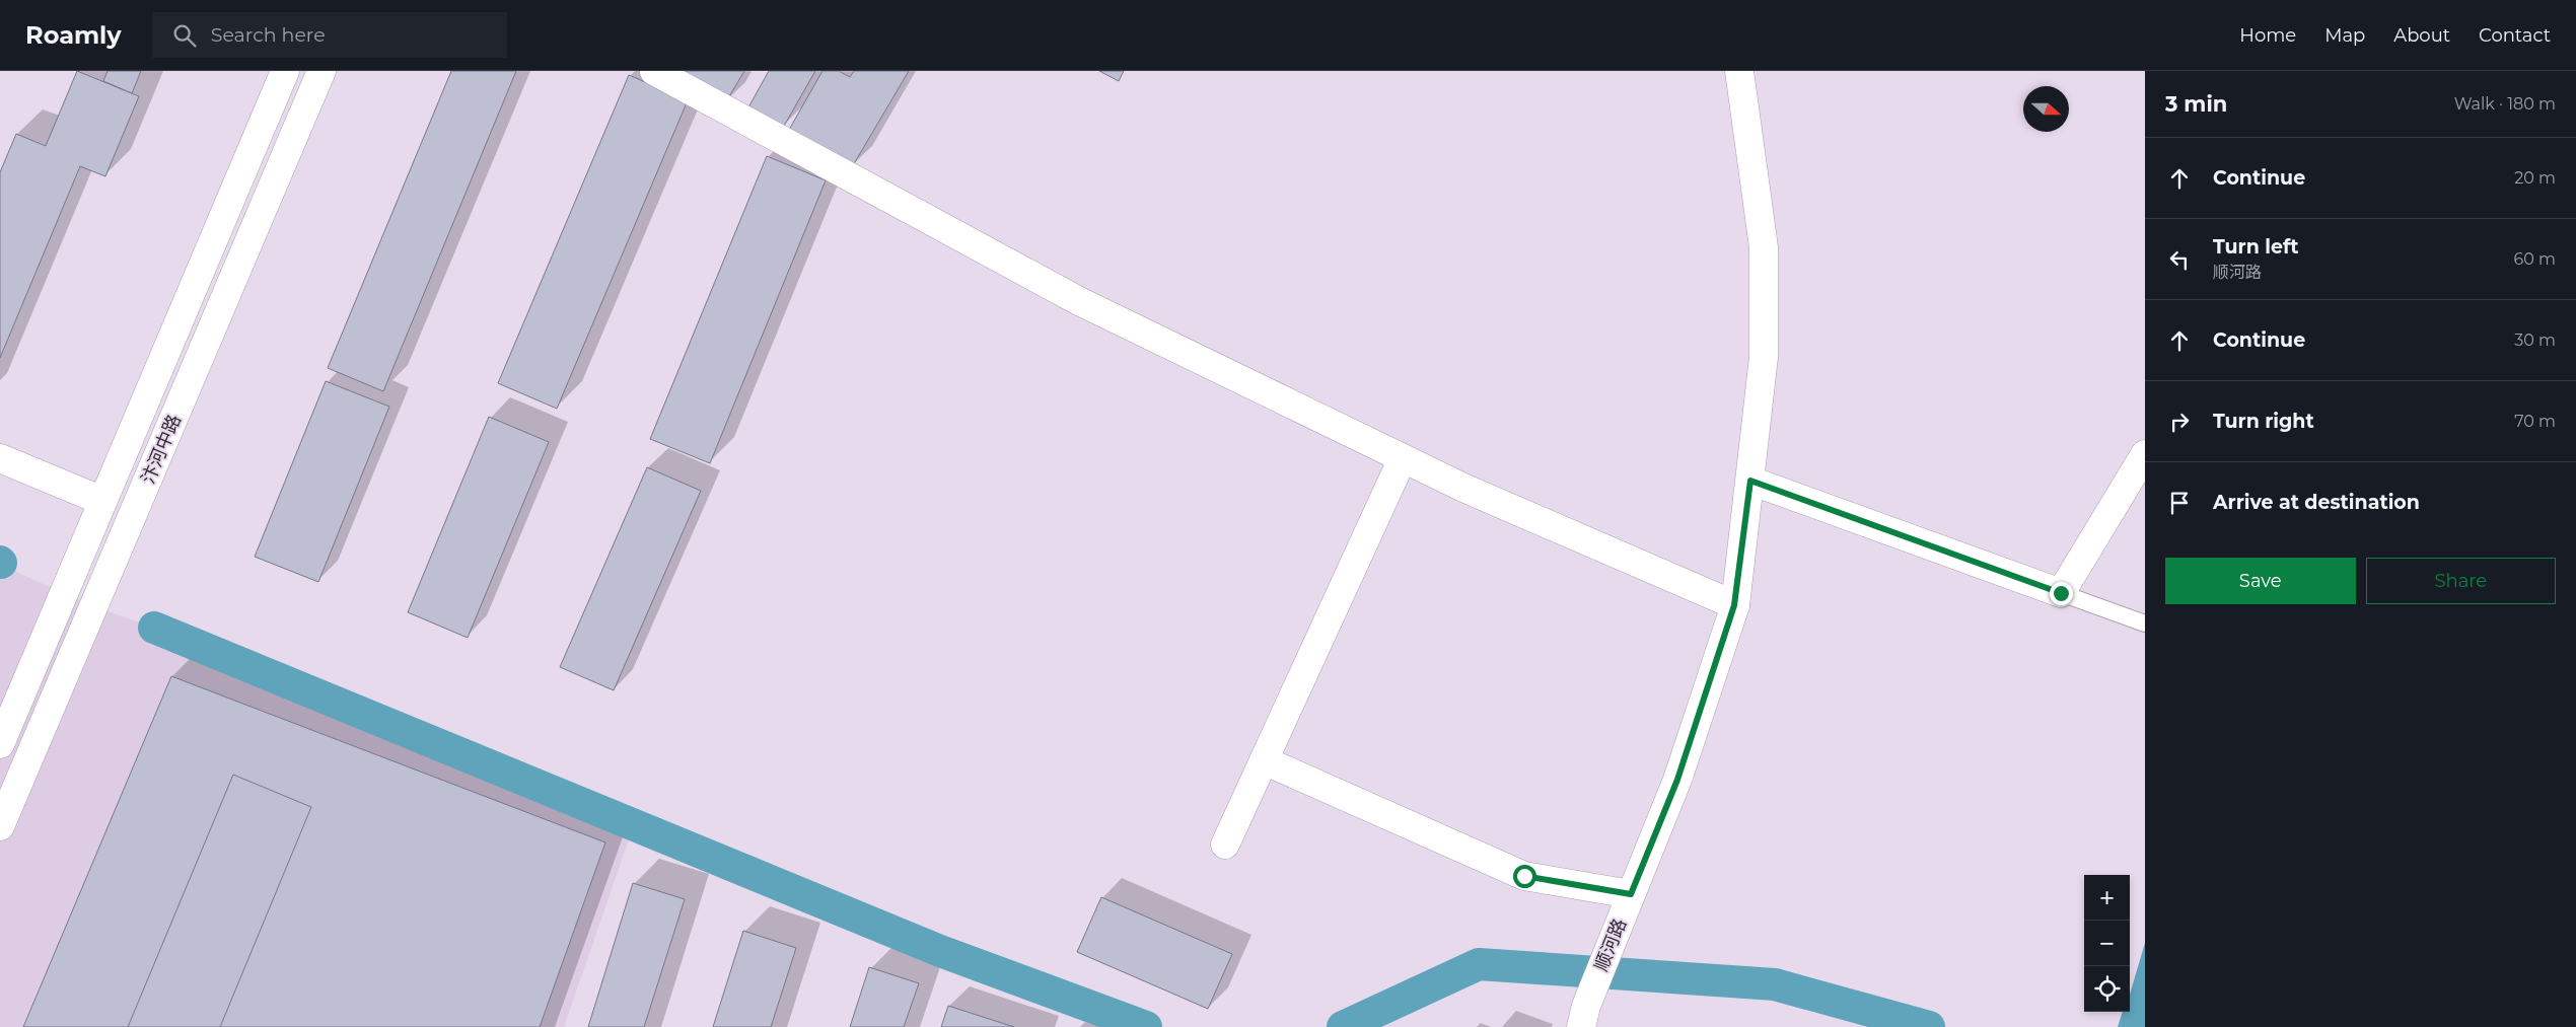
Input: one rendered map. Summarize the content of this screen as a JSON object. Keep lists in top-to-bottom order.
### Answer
{
  "streets": {
    "street": ["汴河中路", "顺河路"]
  },
  "north": "right",
  "page": {
    "header": "Roamly",
    "search": "Search here",
    "nav": [
      "Home",
      "Map",
      "About",
      "Contact"
    ],
    "heading": ["3 min", "Walk · 180 m"],
    "list": [
      ["Continue", "20 m"],
      ["Turn left", "顺河路", "60 m"],
      ["Continue", "30 m"],
      ["Turn right", "70 m"],
      "Arrive at destination"
    ],
    "buttons": ["Save", "Share"],
    "map_buttons": ["+", "−"]
  }
}
